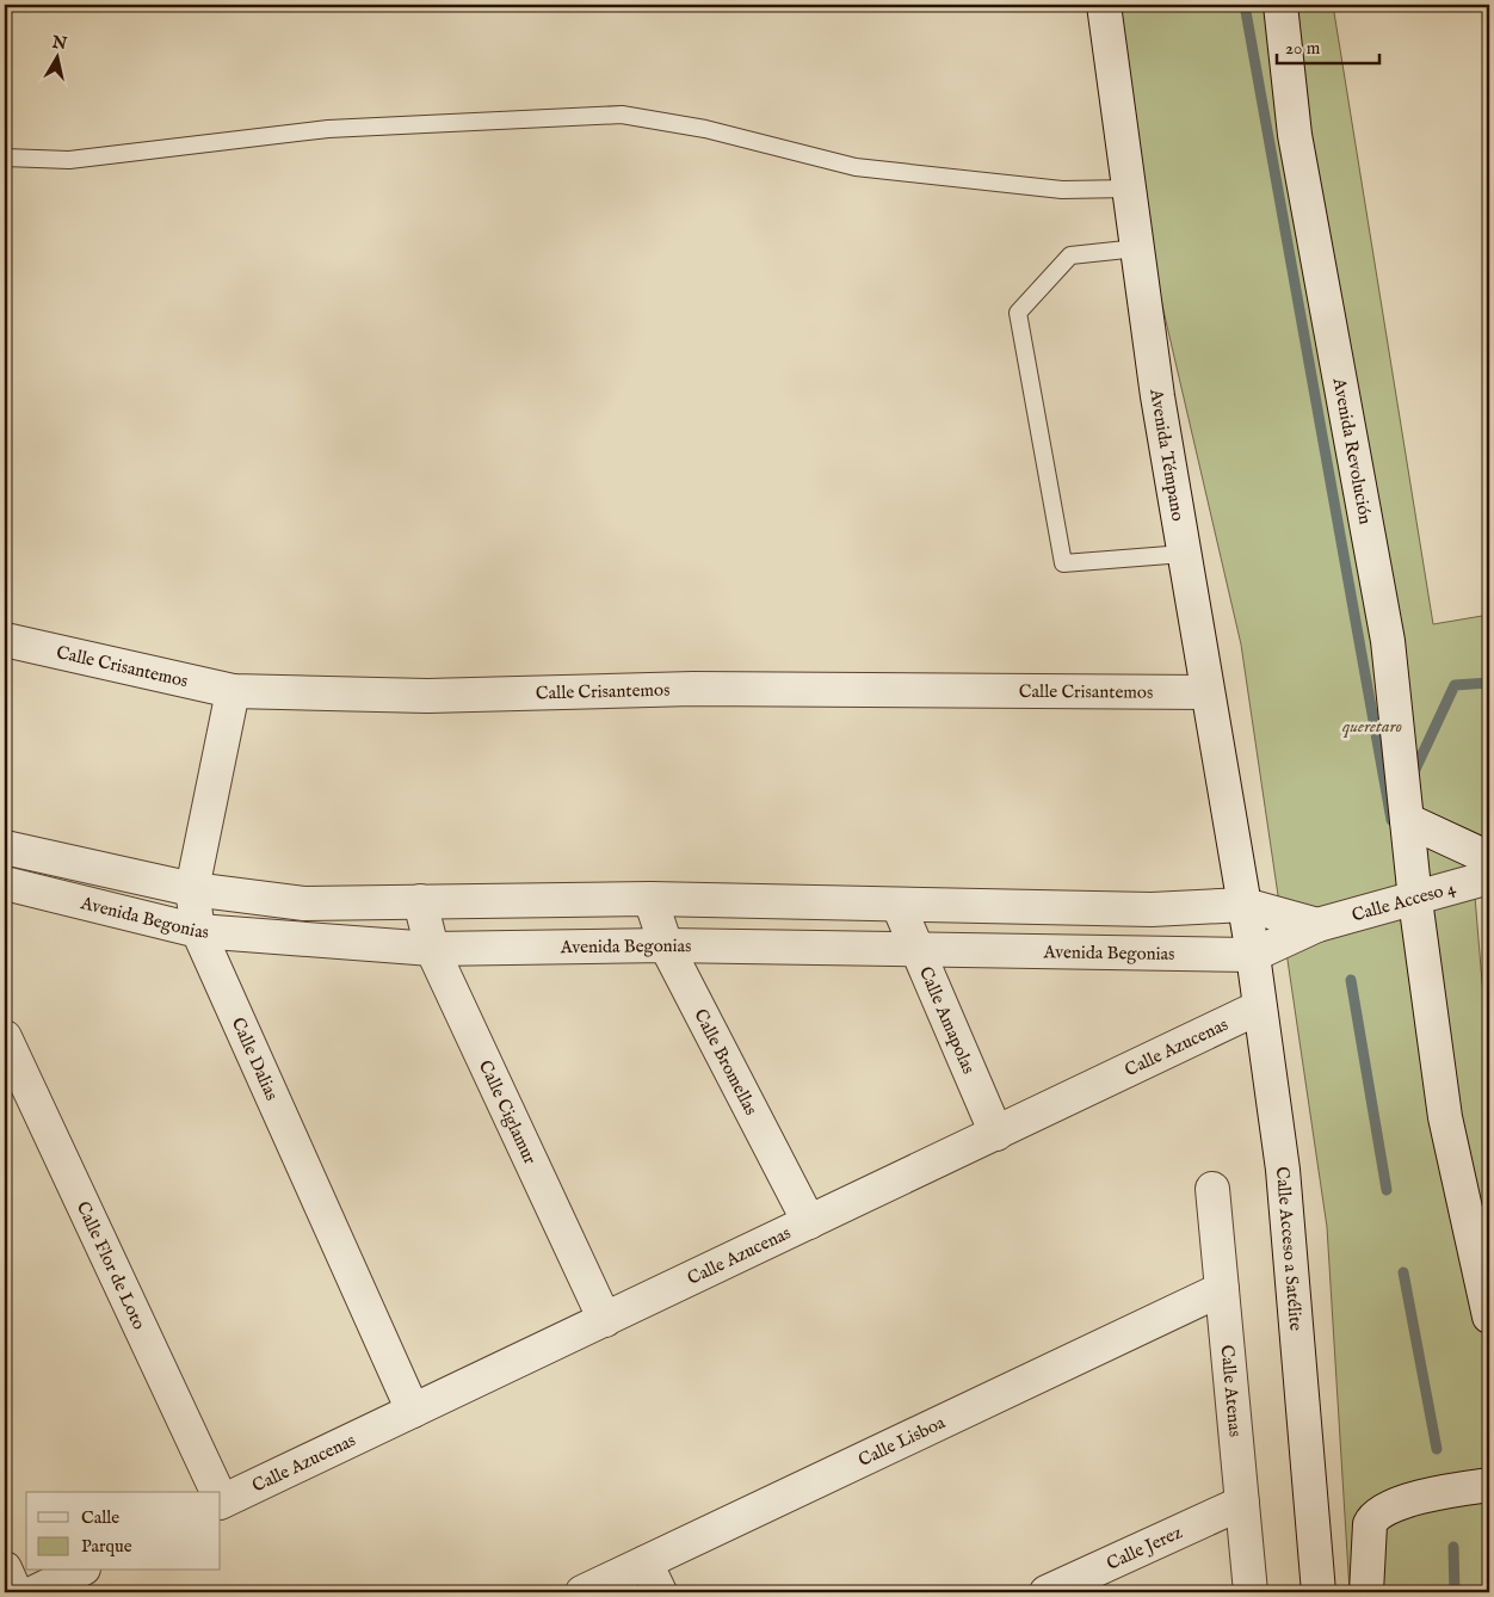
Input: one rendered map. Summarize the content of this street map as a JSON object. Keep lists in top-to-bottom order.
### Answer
{
  "streets": {
    "street": [
      "Avenida Revolución",
      "Avenida Témpano",
      "Calle Crisantemos",
      "Calle Acceso 4",
      "Avenida Begonias",
      "Calle Amapolas",
      "Calle Azucenas",
      "Calle Dalias",
      "Calle Bromellas",
      "Calle Ciglamur",
      "Calle Acceso a Satélite",
      "Calle Flor de Loto",
      "Calle Atenas",
      "Calle Lisboa",
      "Calle Jerez"
    ]
  },
  "crossings": [
    ["Avenida Revolución", "Calle Acceso 4"],
    ["Avenida Témpano", "Calle Crisantemos"],
    ["Avenida Témpano", "Calle Acceso 4"],
    ["Avenida Témpano", "Avenida Begonias"],
    ["Avenida Témpano", "Calle Acceso a Satélite"],
    ["Calle Crisantemos", "Calle Dalias"],
    ["Calle Acceso 4", "Avenida Begonias"],
    ["Calle Acceso 4", "Calle Acceso a Satélite"],
    ["Avenida Begonias", "Calle Amapolas"],
    ["Avenida Begonias", "Calle Dalias"],
    ["Avenida Begonias", "Calle Bromellas"],
    ["Avenida Begonias", "Calle Ciglamur"],
    ["Avenida Begonias", "Calle Acceso a Satélite"],
    ["Calle Amapolas", "Calle Azucenas"],
    ["Calle Azucenas", "Calle Dalias"],
    ["Calle Azucenas", "Calle Bromellas"],
    ["Calle Azucenas", "Calle Ciglamur"],
    ["Calle Azucenas", "Calle Acceso a Satélite"],
    ["Calle Atenas", "Calle Lisboa"],
    ["Calle Atenas", "Calle Jerez"]
  ],
  "parks": ["queretaro"],
  "legend": ["Calle", "Parque"],
  "scale_bar": "20 m",
  "north": "top"
}
